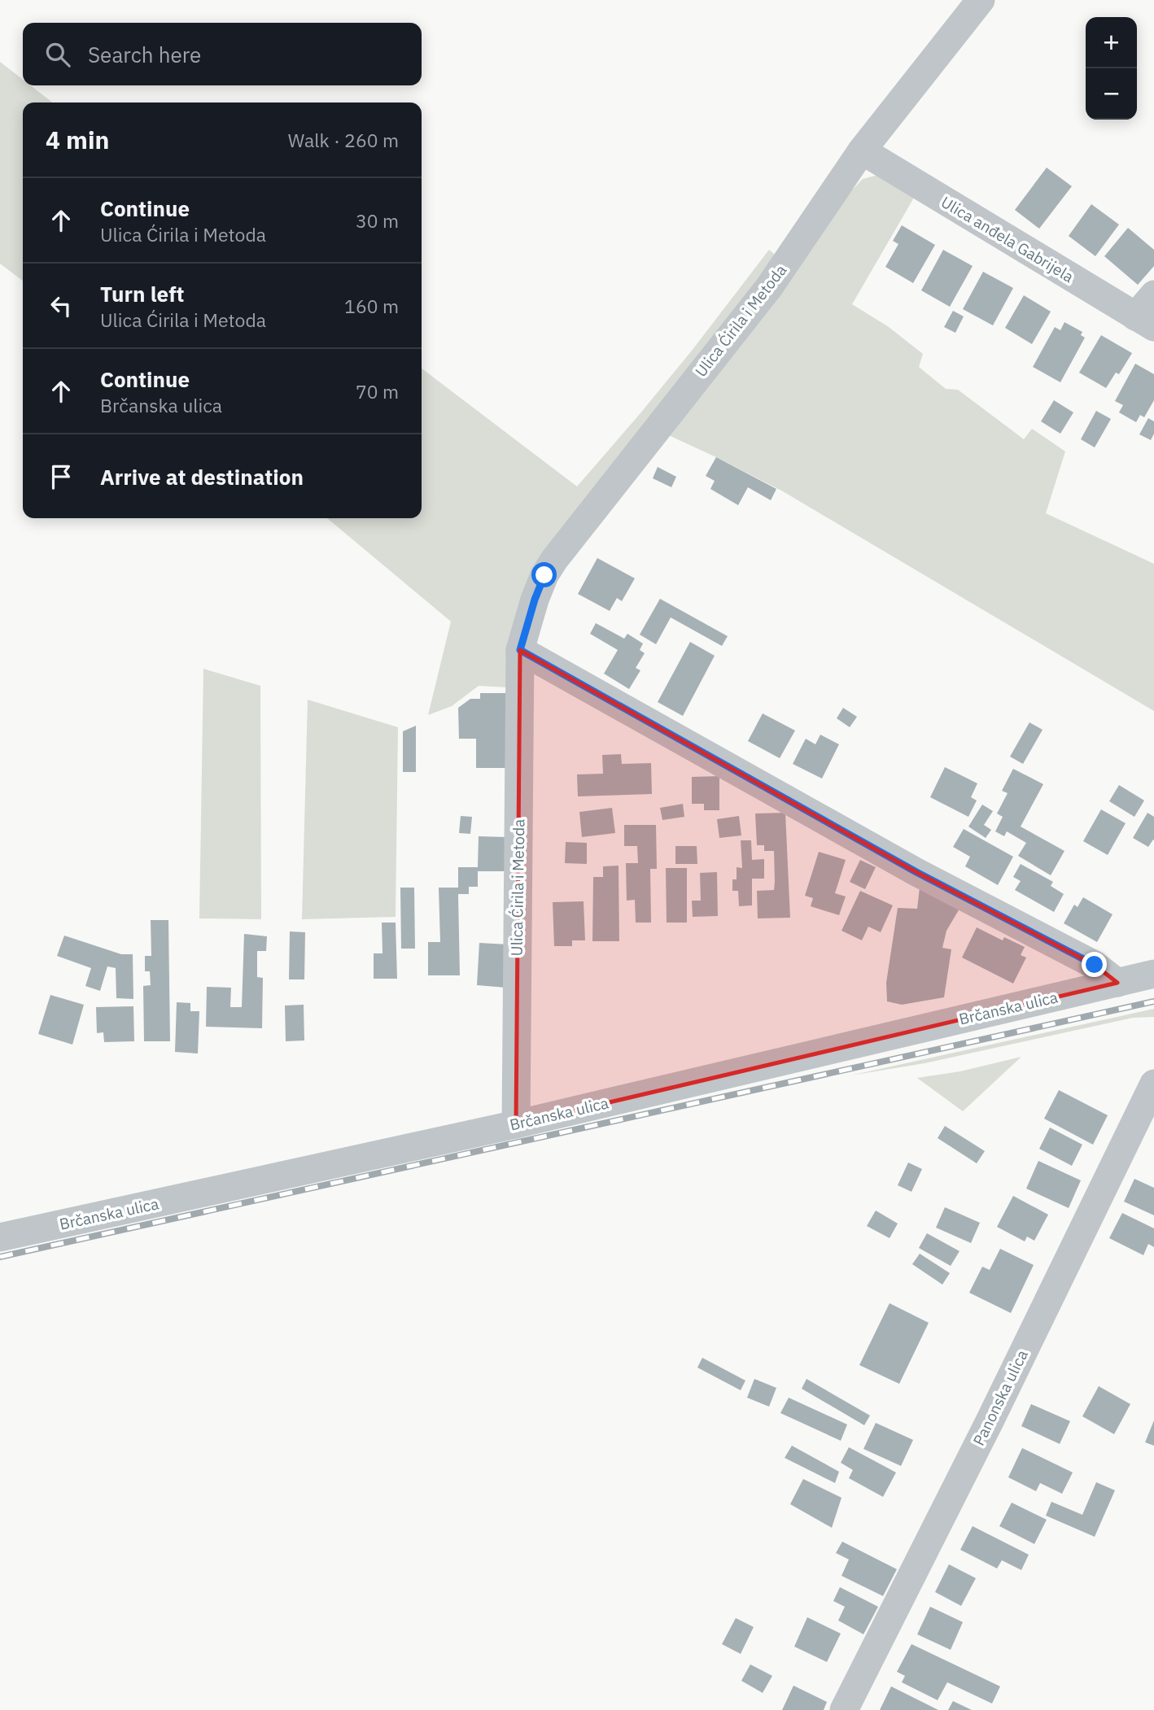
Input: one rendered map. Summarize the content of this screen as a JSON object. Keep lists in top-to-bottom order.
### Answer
{
  "streets": {
    "street": [
      "Ulica anđela Gabrijela",
      "Ulica Ćirila i Metoda",
      "Brčanska ulica",
      "Panonska ulica"
    ]
  },
  "crossings": [
    ["Ulica anđela Gabrijela", "Ulica Ćirila i Metoda"],
    ["Ulica Ćirila i Metoda", "Brčanska ulica"]
  ],
  "page": {
    "map_buttons": ["+", "−"],
    "search": "Search here",
    "heading": ["4 min", "Walk · 260 m"],
    "list": [
      ["Continue", "Ulica Ćirila i Metoda", "30 m"],
      ["Turn left", "Ulica Ćirila i Metoda", "160 m"],
      ["Continue", "Brčanska ulica", "70 m"],
      "Arrive at destination"
    ]
  }
}
